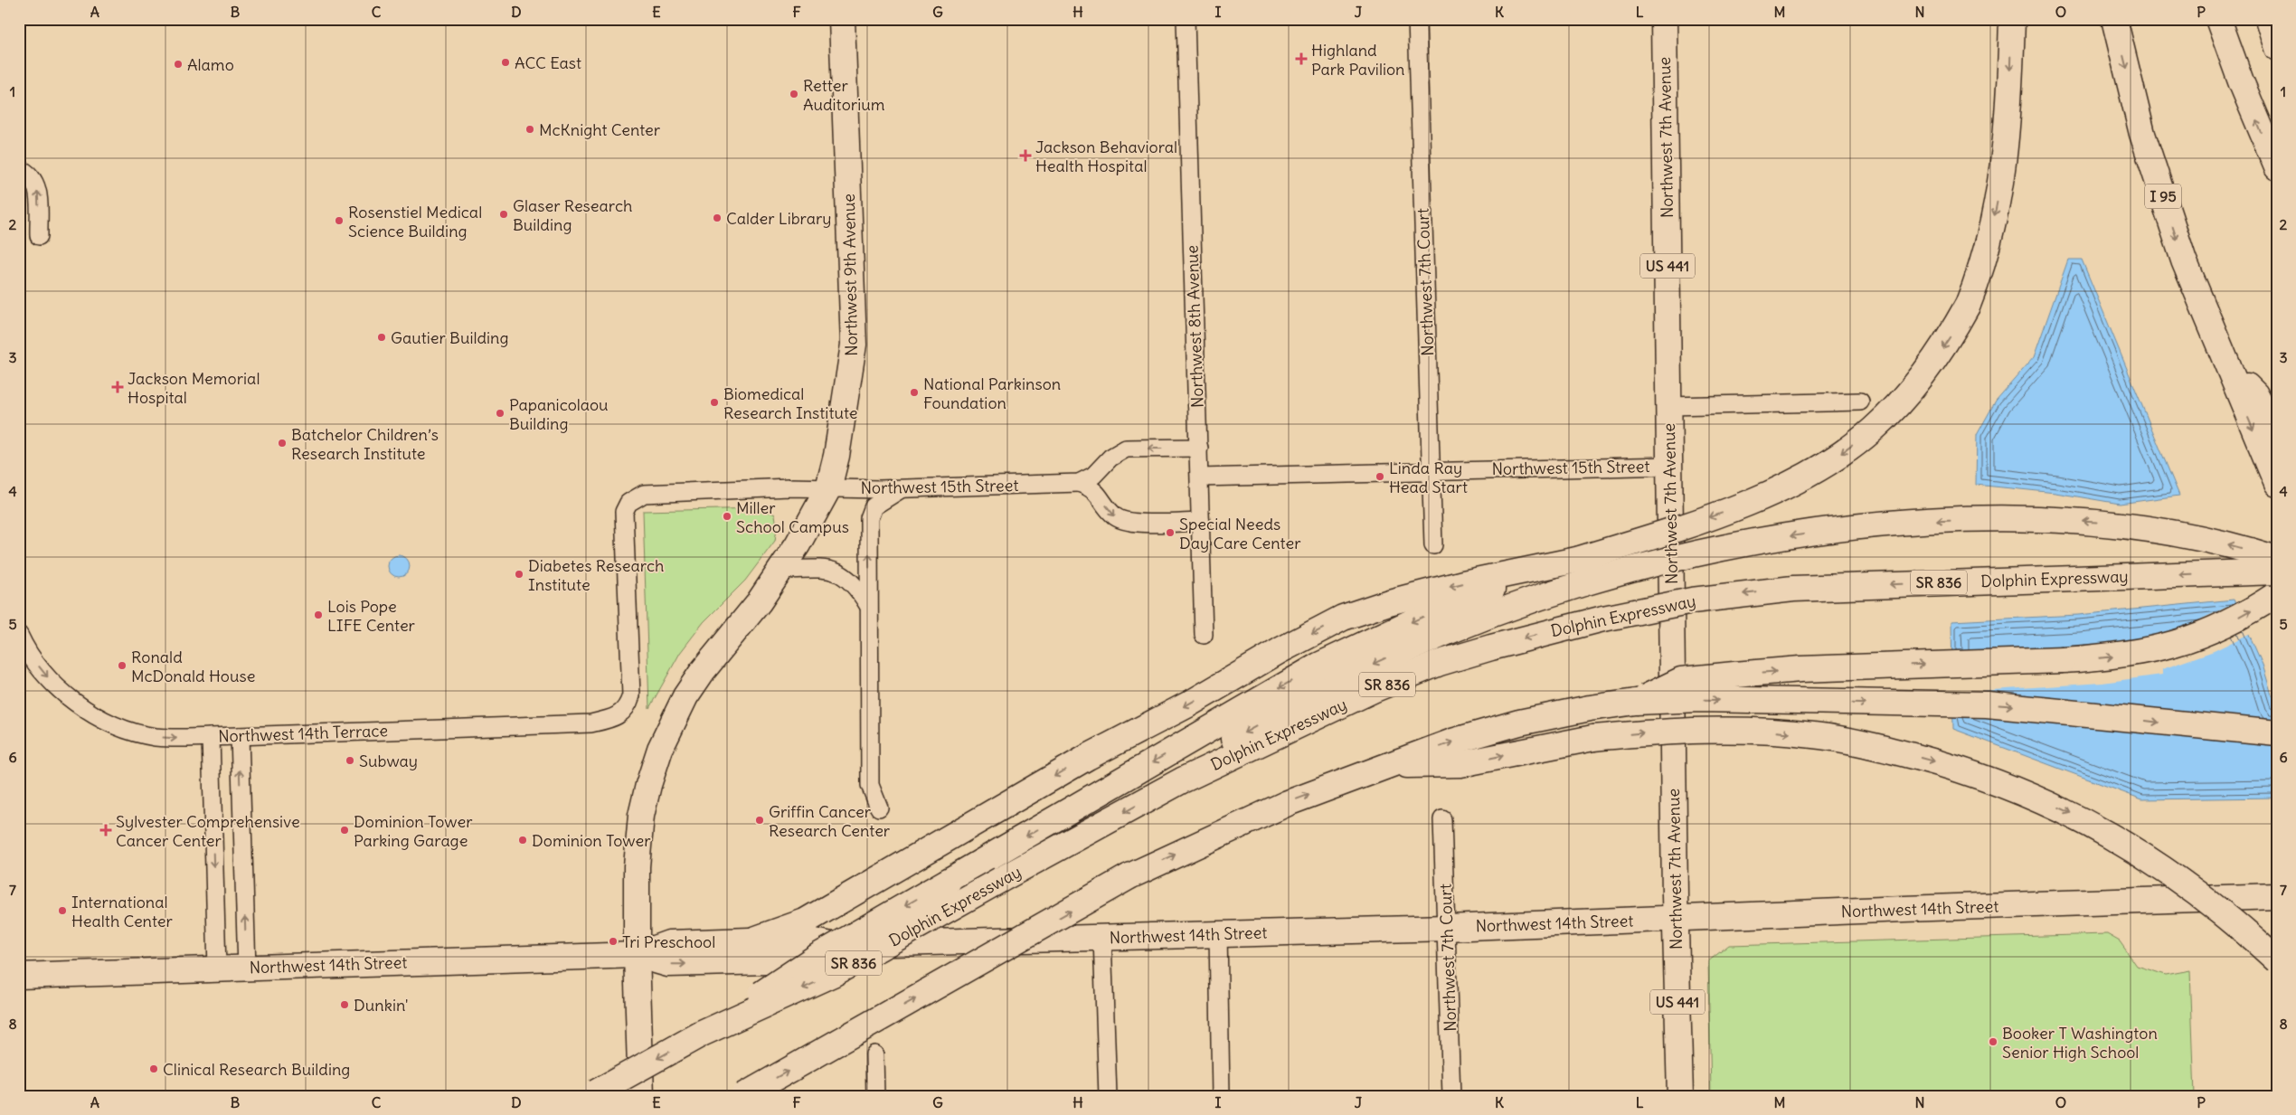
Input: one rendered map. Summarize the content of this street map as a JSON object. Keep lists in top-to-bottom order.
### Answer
{
  "streets": {
    "main road": [
      "Northwest 7th Avenue",
      "I 95",
      "US 441",
      "Northwest 9th Avenue",
      "Dolphin Expressway",
      "SR 836",
      "Northwest 14th Street"
    ],
    "street": [
      "Northwest 7th Court",
      "Northwest 8th Avenue",
      "Northwest 15th Street",
      "Northwest 14th Terrace"
    ]
  },
  "crossings": [
    ["Northwest 7th Avenue", "Northwest 15th Street"],
    ["Northwest 7th Avenue", "Northwest 14th Street"],
    ["Northwest 9th Avenue", "Northwest 15th Street"],
    ["Northwest 9th Avenue", "Northwest 14th Street"],
    ["Northwest 7th Court", "Northwest 15th Street"],
    ["Northwest 7th Court", "Northwest 14th Street"],
    ["Northwest 8th Avenue", "Northwest 15th Street"],
    ["Northwest 15th Street", "Northwest 14th Terrace"]
  ],
  "places": {
    "health": [
      "Highland Park Pavilion",
      "Jackson Behavioral Health Hospital",
      "Jackson Memorial Hospital",
      "Sylvester Comprehensive Cancer Center"
    ],
    "other": [
      "ACC East",
      "Alamo",
      "Retter Auditorium",
      "McKnight Center",
      "Glaser Research Building",
      "Calder Library",
      "Rosenstiel Medical Science Building",
      "Gautier Building",
      "National Parkinson Foundation",
      "Biomedical Research Institute",
      "Papanicolaou Building",
      "Batchelor Children’s Research Institute",
      "Linda Ray Head Start",
      "Miller School Campus",
      "Special Needs Day Care Center",
      "Diabetes Research Institute",
      "Lois Pope LIFE Center",
      "Ronald McDonald House",
      "Subway",
      "Griffin Cancer Research Center",
      "Dominion Tower Parking Garage",
      "Dominion Tower",
      "International Health Center",
      "Tri Preschool",
      "Dunkin'",
      "Booker T Washington Senior High School",
      "Clinical Research Building"
    ]
  },
  "grid": {
    "columns": [
      "A",
      "B",
      "C",
      "D",
      "E",
      "F",
      "G",
      "H",
      "I",
      "J",
      "K",
      "L",
      "M",
      "N",
      "O",
      "P"
    ],
    "rows": [
      "1",
      "2",
      "3",
      "4",
      "5",
      "6",
      "7",
      "8"
    ]
  }
}
